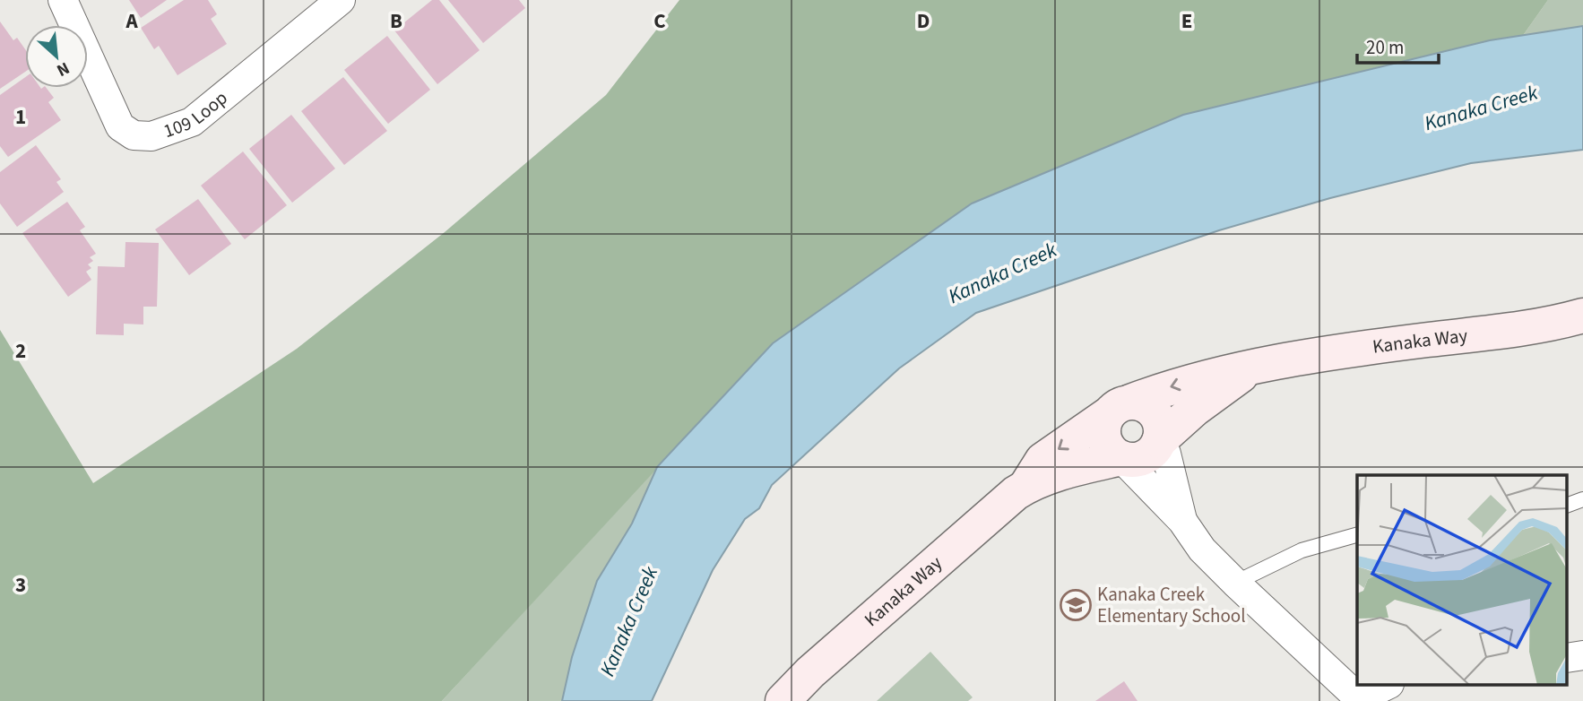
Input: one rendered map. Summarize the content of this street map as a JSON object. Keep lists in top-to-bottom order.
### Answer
{
  "streets": {
    "main road": ["Kanaka Way"],
    "street": ["109 Loop"]
  },
  "water": ["Kanaka Creek"],
  "places": {
    "school or university": ["Kanaka Creek Elementary School"]
  },
  "scale_bar": "20 m",
  "north": "bottom right",
  "grid": {
    "columns": [
      "A",
      "B",
      "C",
      "D",
      "E"
    ],
    "rows": ["1", "2", "3"]
  }
}
